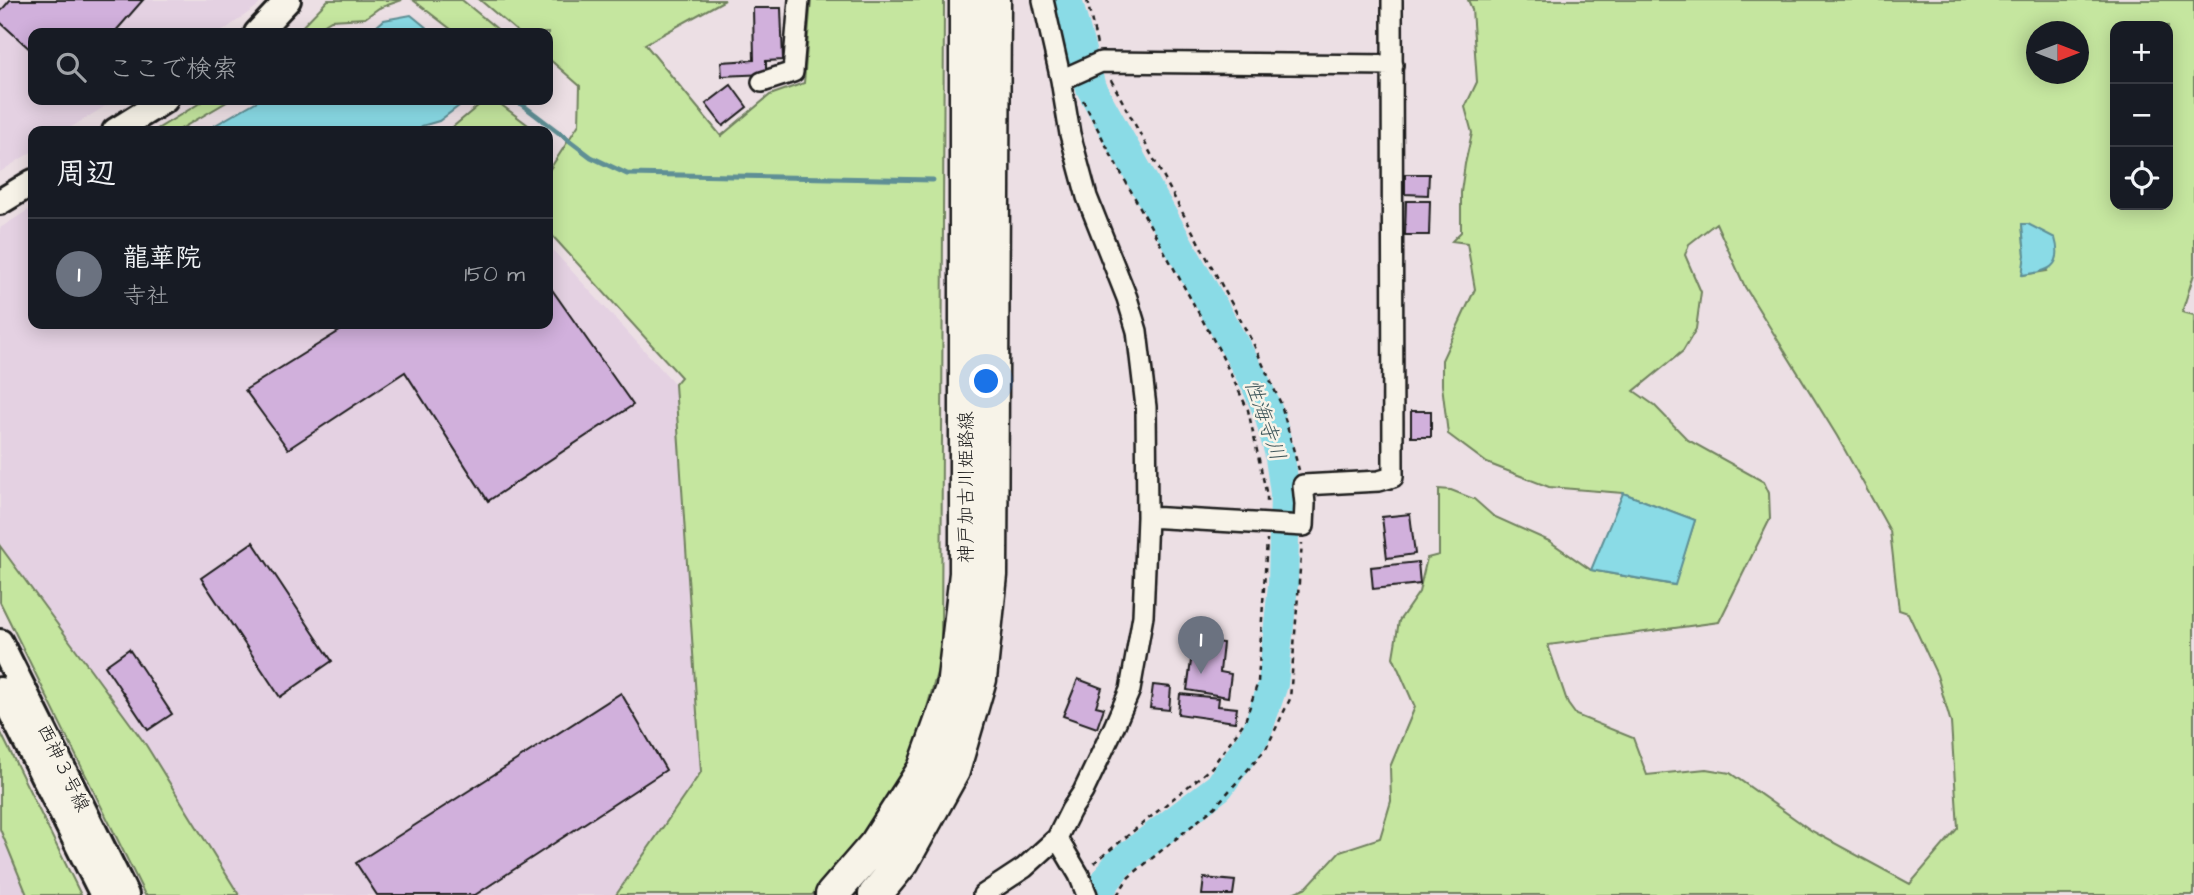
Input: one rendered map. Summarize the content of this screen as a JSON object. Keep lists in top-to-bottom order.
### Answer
{
  "streets": {
    "main road": ["神戸加古川姫路線"],
    "street": ["西神３号線"]
  },
  "water": ["性海寺川"],
  "north": "right",
  "page": {
    "map_buttons": ["+", "−"],
    "search": "ここで検索",
    "heading": "周辺",
    "list": [
      {
        "mark": "1",
        "name": "龍華院",
        "note": "寺社",
        "value": "150 m"
      }
    ],
    "pins": "1"
  }
}
